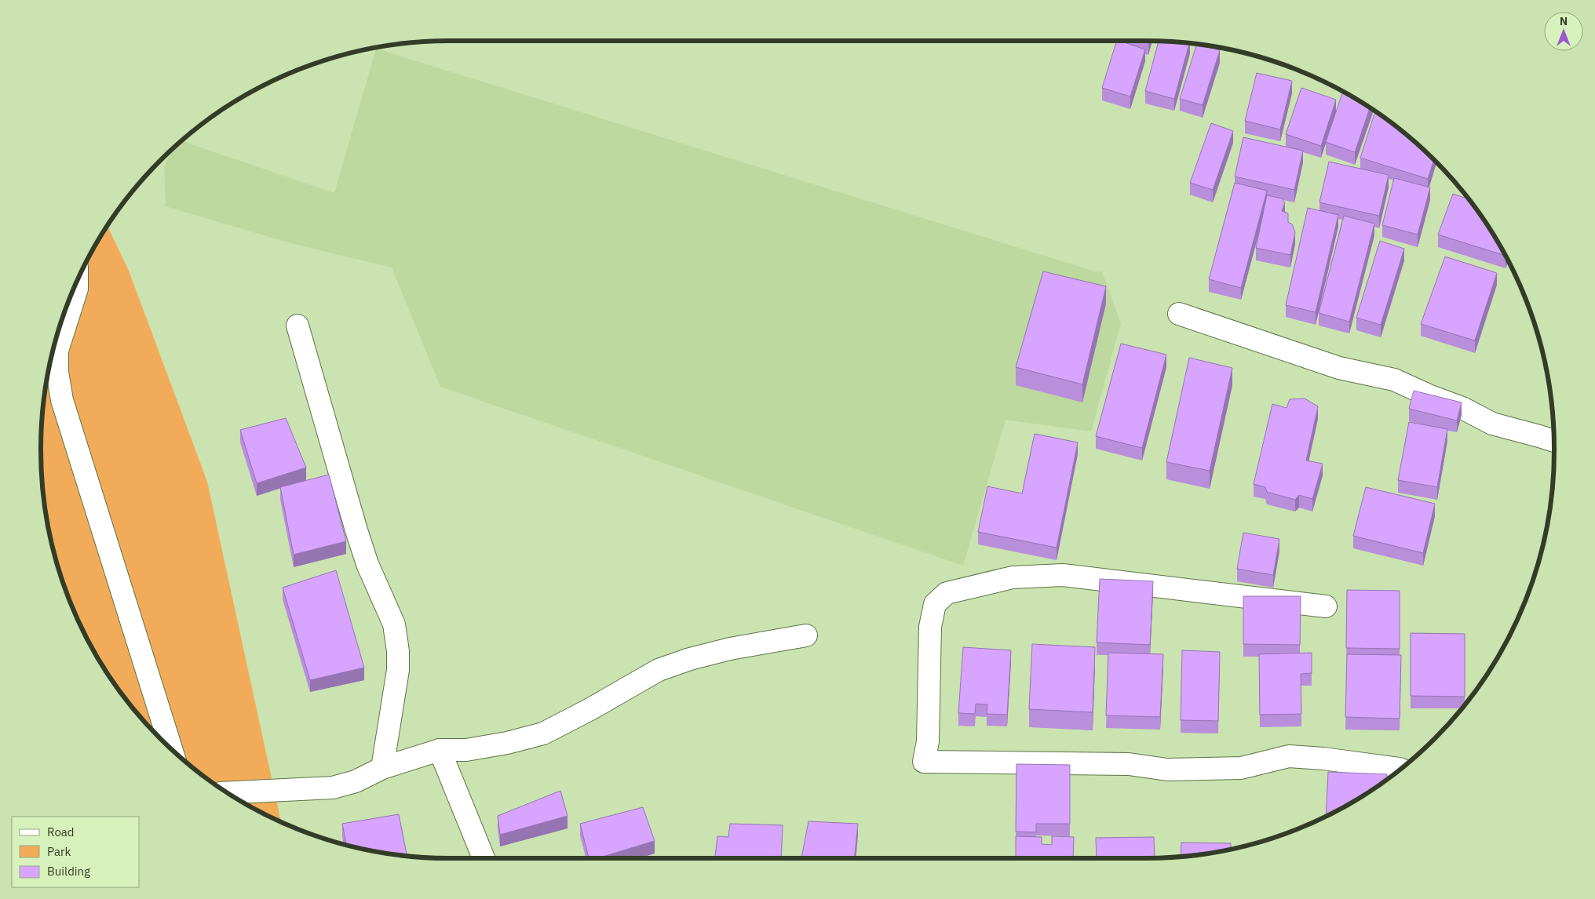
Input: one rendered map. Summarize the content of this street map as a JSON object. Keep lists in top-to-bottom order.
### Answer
{
  "legend": ["Road", "Park", "Building"],
  "north": "top"
}
